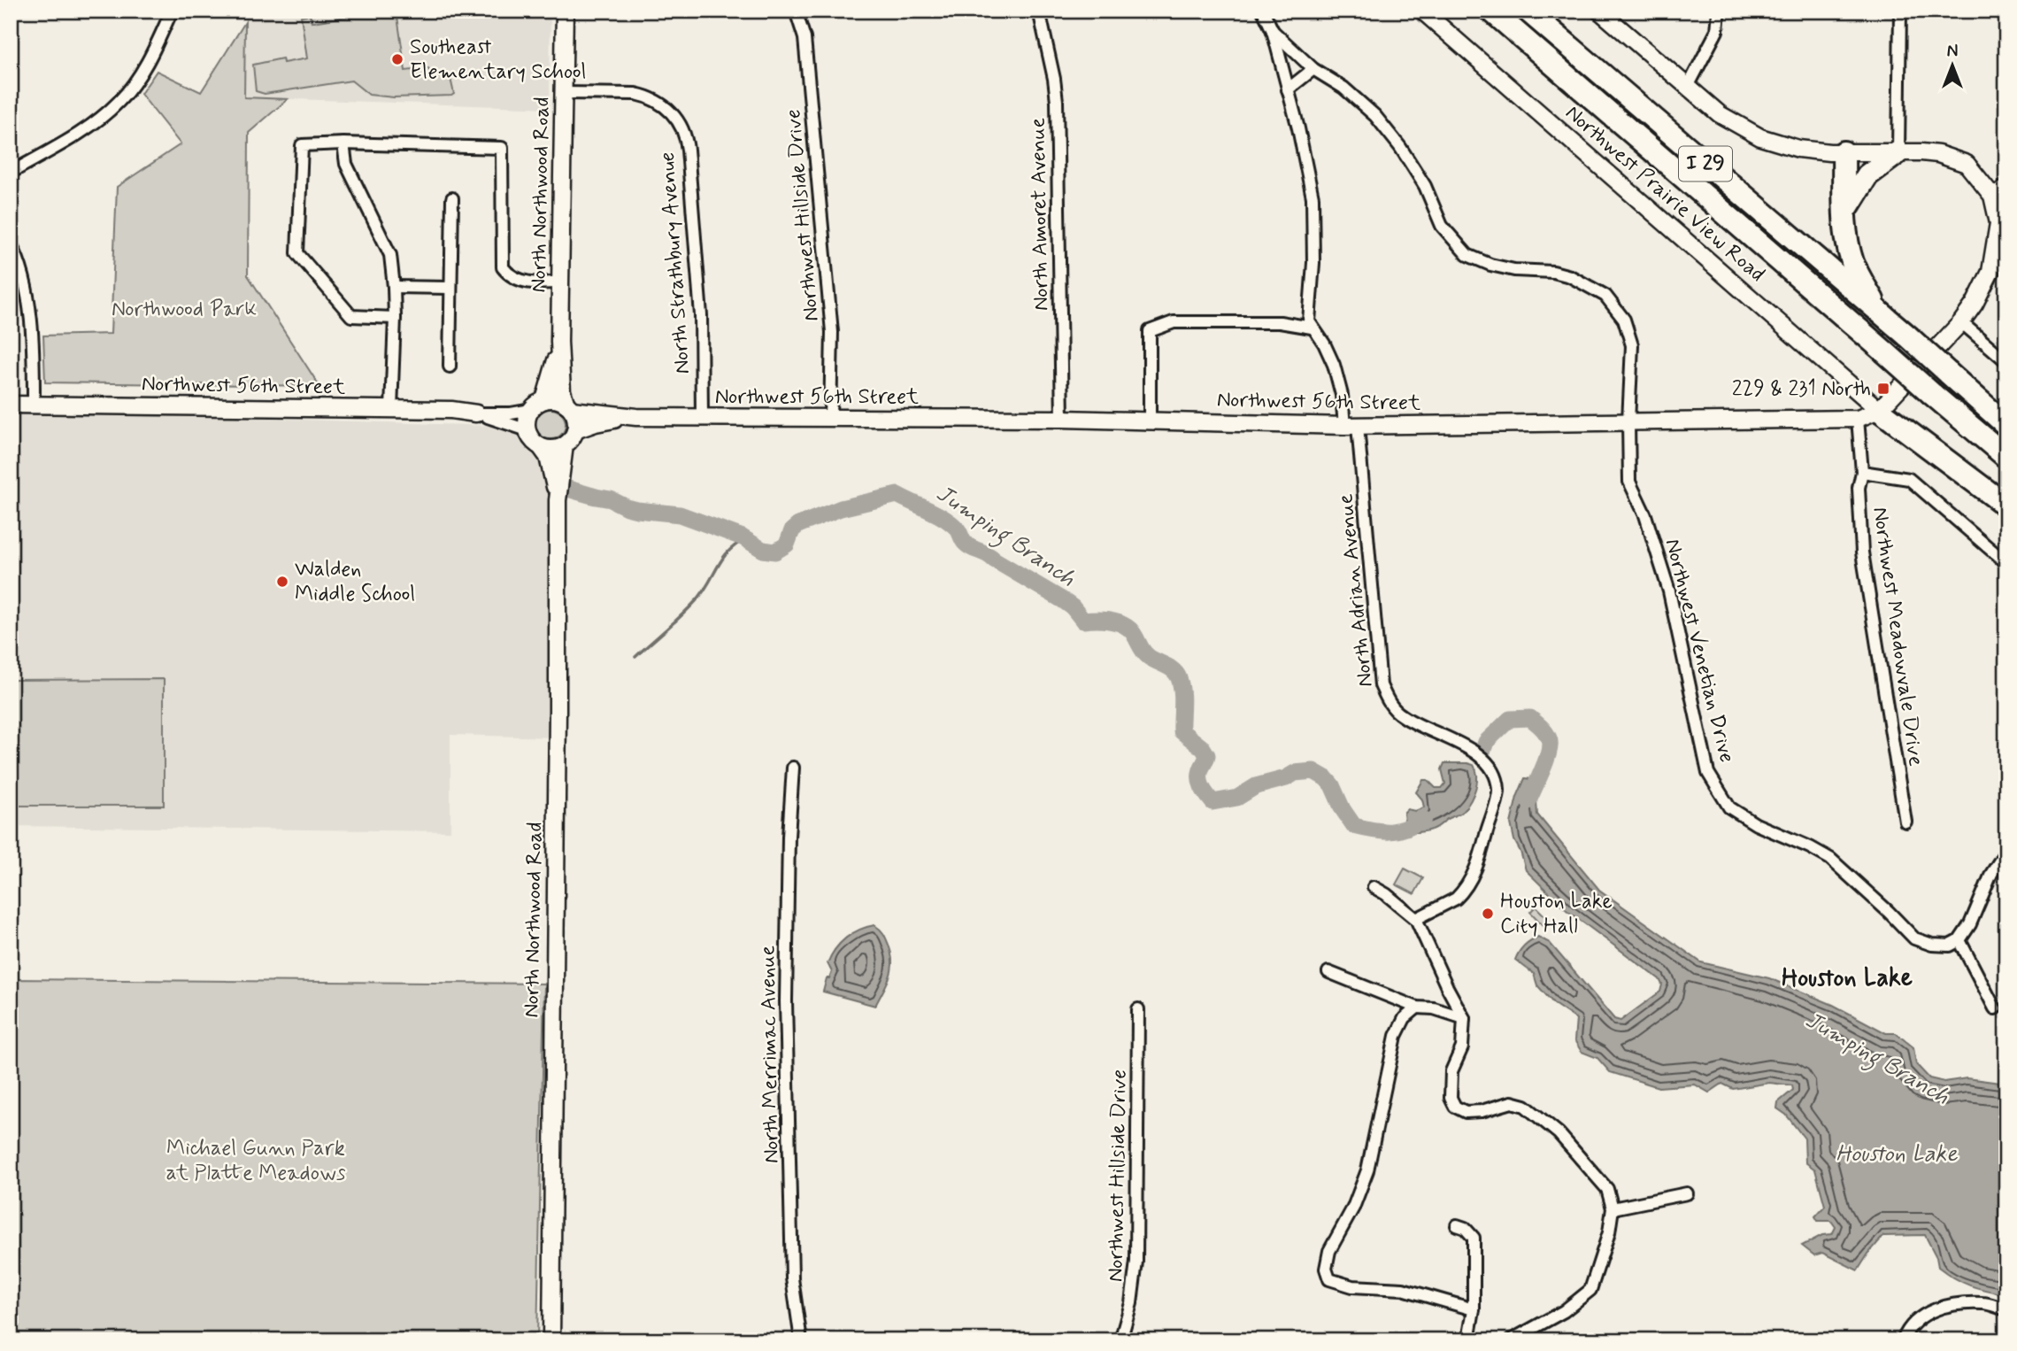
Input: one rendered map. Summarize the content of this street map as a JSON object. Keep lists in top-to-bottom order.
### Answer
{
  "streets": {
    "highway": ["I 29"],
    "street": [
      "Northwest Prairie View Road",
      "North Northwood Road",
      "North Amoret Avenue",
      "Northwest Hillside Drive",
      "North Strathbury Avenue",
      "Northwest 56th Street",
      "North Adrian Avenue",
      "Northwest Meadowvale Drive",
      "Northwest Venetian Drive",
      "North Merrimac Avenue"
    ]
  },
  "crossings": [
    ["Northwest Prairie View Road", "Northwest 56th Street"],
    ["North Northwood Road", "North Strathbury Avenue"],
    ["North Northwood Road", "Northwest 56th Street"],
    ["North Amoret Avenue", "Northwest 56th Street"],
    ["Northwest Hillside Drive", "Northwest 56th Street"],
    ["North Strathbury Avenue", "Northwest 56th Street"],
    ["Northwest 56th Street", "North Adrian Avenue"],
    ["Northwest 56th Street", "Northwest Meadowvale Drive"],
    ["Northwest 56th Street", "Northwest Venetian Drive"]
  ],
  "districts": ["Houston Lake"],
  "water": ["Jumping Branch", "Houston Lake"],
  "parks": ["Northwood Park", "Michael Gunn Park at Platte Meadows"],
  "places": {
    "other": ["Southeast Elementary School", "Walden Middle School", "Houston Lake City Hall"],
    "transit": ["229 & 231 North"]
  },
  "north": "top"
}
